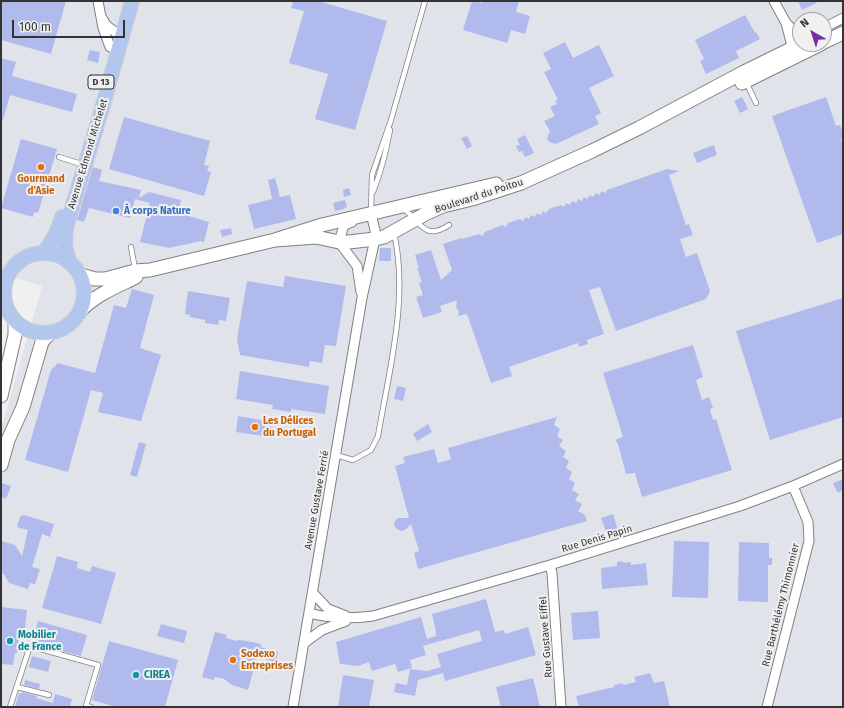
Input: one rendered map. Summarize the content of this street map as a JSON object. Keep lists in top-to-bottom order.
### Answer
{
  "streets": {
    "main road": ["D 13", "Avenue Edmond Michelet", "Boulevard du Poitou"],
    "street": [
      "Avenue Gustave Ferrié",
      "Rue Denis Papin",
      "Rue Barthélémy Thimonnier",
      "Rue Gustave Eiffel"
    ]
  },
  "crossings": [
    ["Avenue Edmond Michelet", "Boulevard du Poitou"],
    ["Boulevard du Poitou", "Avenue Gustave Ferrié"],
    ["Avenue Gustave Ferrié", "Rue Denis Papin"],
    ["Rue Denis Papin", "Rue Barthélémy Thimonnier"],
    ["Rue Denis Papin", "Rue Gustave Eiffel"]
  ],
  "places": [
    "Gourmand d'Asie",
    "À corps Nature",
    "Les Délices du Portugal",
    "Mobilier de France",
    "Sodexo Entreprises",
    "CIREA"
  ],
  "scale_bar": "100 m",
  "north": "top left"
}
